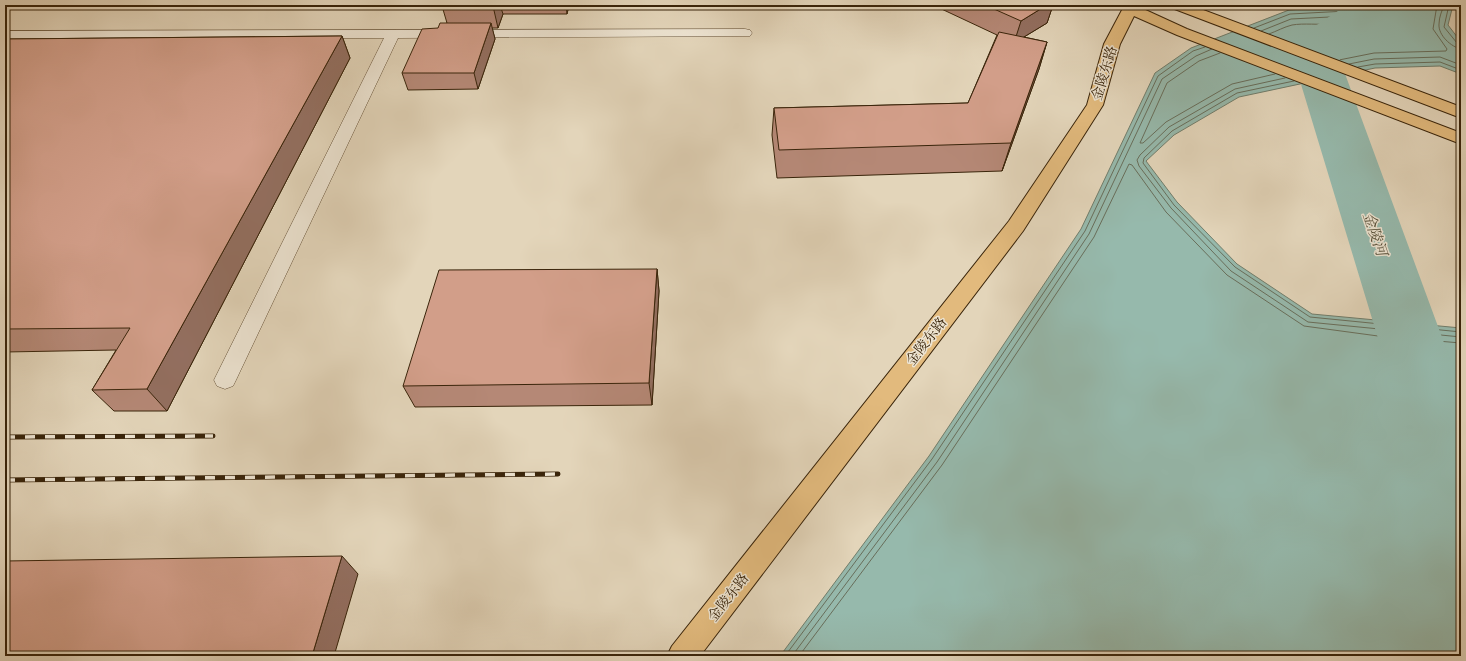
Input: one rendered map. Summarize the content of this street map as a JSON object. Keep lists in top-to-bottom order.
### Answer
{
  "streets": {
    "main road": ["金陵东路"]
  },
  "water": ["金陵河"]
}
